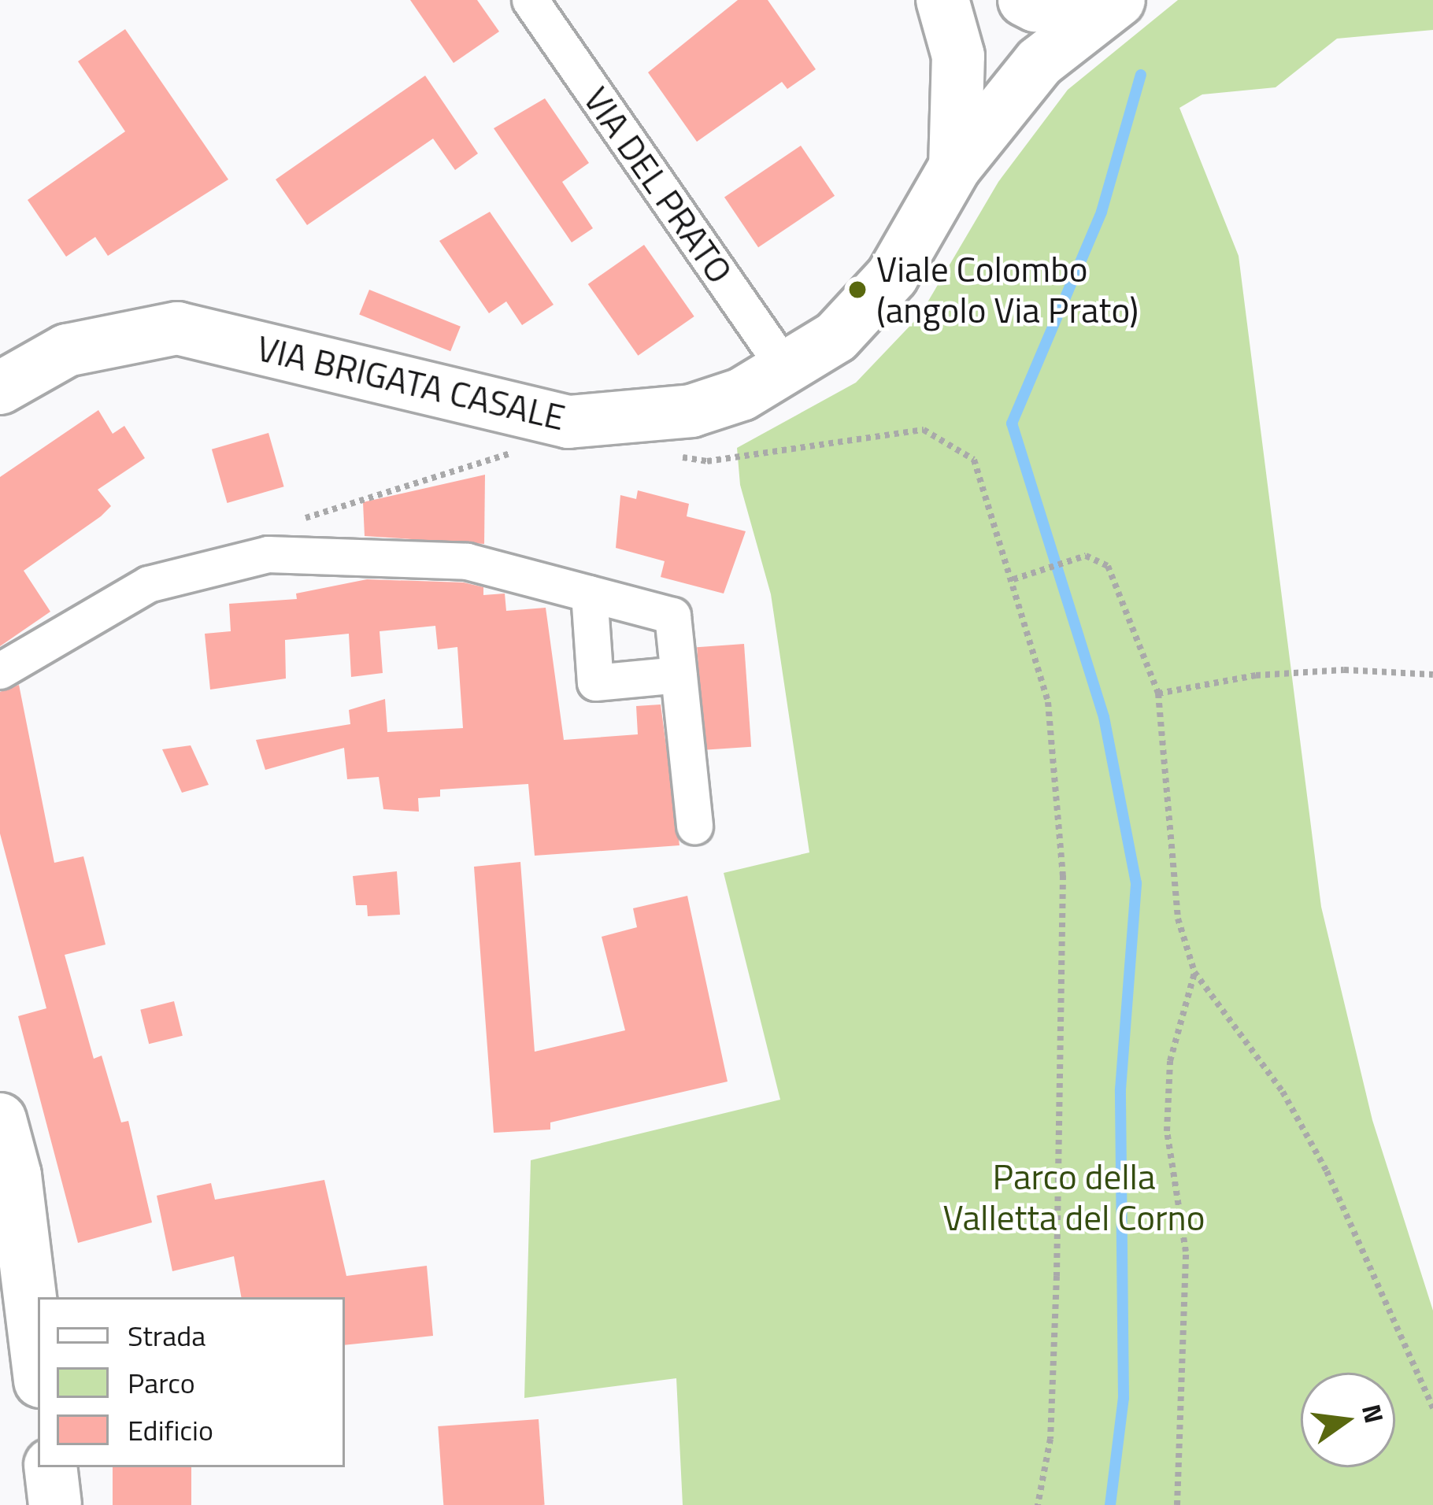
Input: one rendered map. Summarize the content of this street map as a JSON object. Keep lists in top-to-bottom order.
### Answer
{
  "streets": {
    "street": ["VIA DEL PRATO", "VIA BRIGATA CASALE"]
  },
  "crossings": [
    ["VIA DEL PRATO", "VIA BRIGATA CASALE"]
  ],
  "parks": ["Parco della Valletta del Corno"],
  "places": ["Viale Colombo (angolo Via Prato)"],
  "legend": ["Strada", "Parco", "Edificio"],
  "north": "right"
}
